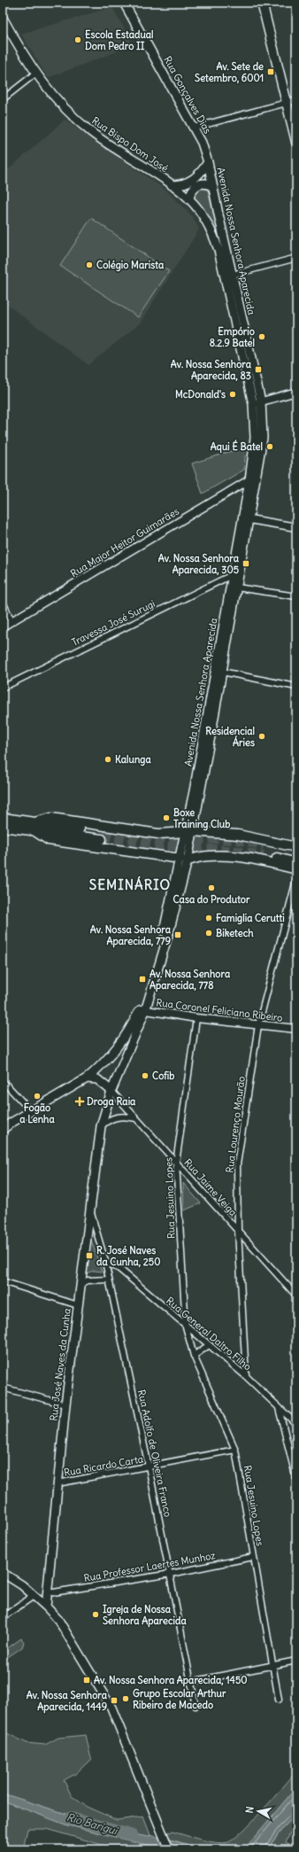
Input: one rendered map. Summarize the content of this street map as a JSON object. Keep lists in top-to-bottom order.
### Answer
{
  "streets": {
    "main road": [
      "Rua Gonçalves Dias",
      "Rua Bispo Dom José",
      "Avenida Nossa Senhora Aparecida",
      "Rua José Naves da Cunha"
    ],
    "street": [
      "Rua Major Heitor Guimarães",
      "Travessa José Surugi",
      "Rua Coronel Feliciano Ribeiro",
      "Rua Lourenço Mourão",
      "Rua Jaime Veiga",
      "Rua Jesuino Lopes",
      "Rua General Daltro Filho",
      "Rua Adolfo de Oliveira Franco",
      "Rua Ricardo Carta",
      "Rua Professor Laertes Munhoz"
    ]
  },
  "crossings": [
    ["Rua Gonçalves Dias", "Avenida Nossa Senhora Aparecida"],
    ["Rua Bispo Dom José", "Avenida Nossa Senhora Aparecida"],
    ["Avenida Nossa Senhora Aparecida", "Rua Major Heitor Guimarães"],
    ["Avenida Nossa Senhora Aparecida", "Travessa José Surugi"],
    ["Avenida Nossa Senhora Aparecida", "Rua Coronel Feliciano Ribeiro"],
    ["Avenida Nossa Senhora Aparecida", "Rua José Naves da Cunha"],
    ["Rua Coronel Feliciano Ribeiro", "Rua Lourenço Mourão"],
    ["Rua Coronel Feliciano Ribeiro", "Rua Jesuino Lopes"],
    ["Rua Coronel Feliciano Ribeiro", "Rua José Naves da Cunha"],
    ["Rua Lourenço Mourão", "Rua Jaime Veiga"],
    ["Rua Lourenço Mourão", "Rua General Daltro Filho"],
    ["Rua Jaime Veiga", "Rua Jesuino Lopes"],
    ["Rua Jaime Veiga", "Rua José Naves da Cunha"],
    ["Rua Jesuino Lopes", "Rua General Daltro Filho"],
    ["Rua Jesuino Lopes", "Rua Ricardo Carta"],
    ["Rua Jesuino Lopes", "Rua Professor Laertes Munhoz"],
    ["Rua General Daltro Filho", "Rua Adolfo de Oliveira Franco"],
    ["Rua José Naves da Cunha", "Rua Adolfo de Oliveira Franco"],
    ["Rua José Naves da Cunha", "Rua Ricardo Carta"],
    ["Rua José Naves da Cunha", "Rua Professor Laertes Munhoz"],
    ["Rua Adolfo de Oliveira Franco", "Rua Ricardo Carta"],
    ["Rua Adolfo de Oliveira Franco", "Rua Professor Laertes Munhoz"]
  ],
  "districts": ["SEMINÁRIO"],
  "water": ["Rio Barigui"],
  "places": {
    "other": [
      "Escola Estadual Dom Pedro II",
      "Colégio Marista",
      "Empório 8.2.9 Batel",
      "McDonald's",
      "Aqui É Batel",
      "Residencial Áries",
      "Kalunga",
      "Boxe Training Club",
      "Casa do Produtor",
      "Famiglia Cerutti",
      "Biketech",
      "Cofib",
      "Fogão a Lenha",
      "Igreja de Nossa Senhora Aparecida",
      "Grupo Escolar Arthur Ribeiro de Macedo"
    ],
    "transit": [
      "Av. Sete de Setembro, 6001",
      "Av. Nossa Senhora Aparecida, 83",
      "Av. Nossa Senhora Aparecida, 305",
      "Av. Nossa Senhora Aparecida, 779",
      "Av. Nossa Senhora Aparecida, 778",
      "R. José Naves da Cunha, 250",
      "Av. Nossa Senhora Aparecida, 1450",
      "Av. Nossa Senhora Aparecida, 1449"
    ],
    "health": ["Droga Raia"]
  },
  "north": "left"
}
